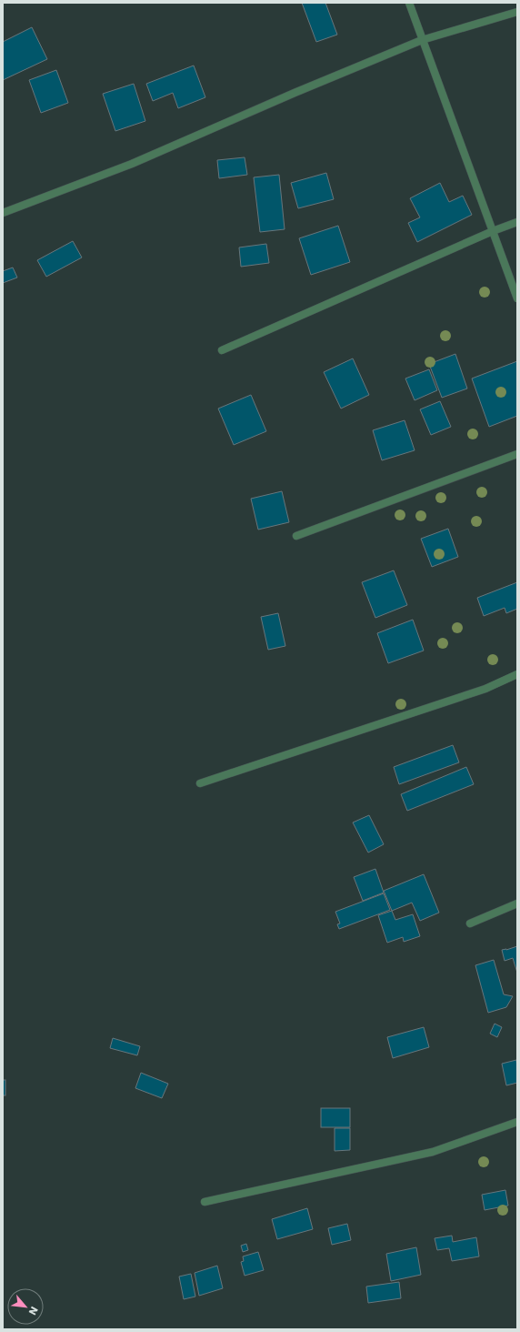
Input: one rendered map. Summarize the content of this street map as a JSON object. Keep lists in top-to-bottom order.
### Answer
{
  "north": "bottom right"
}
